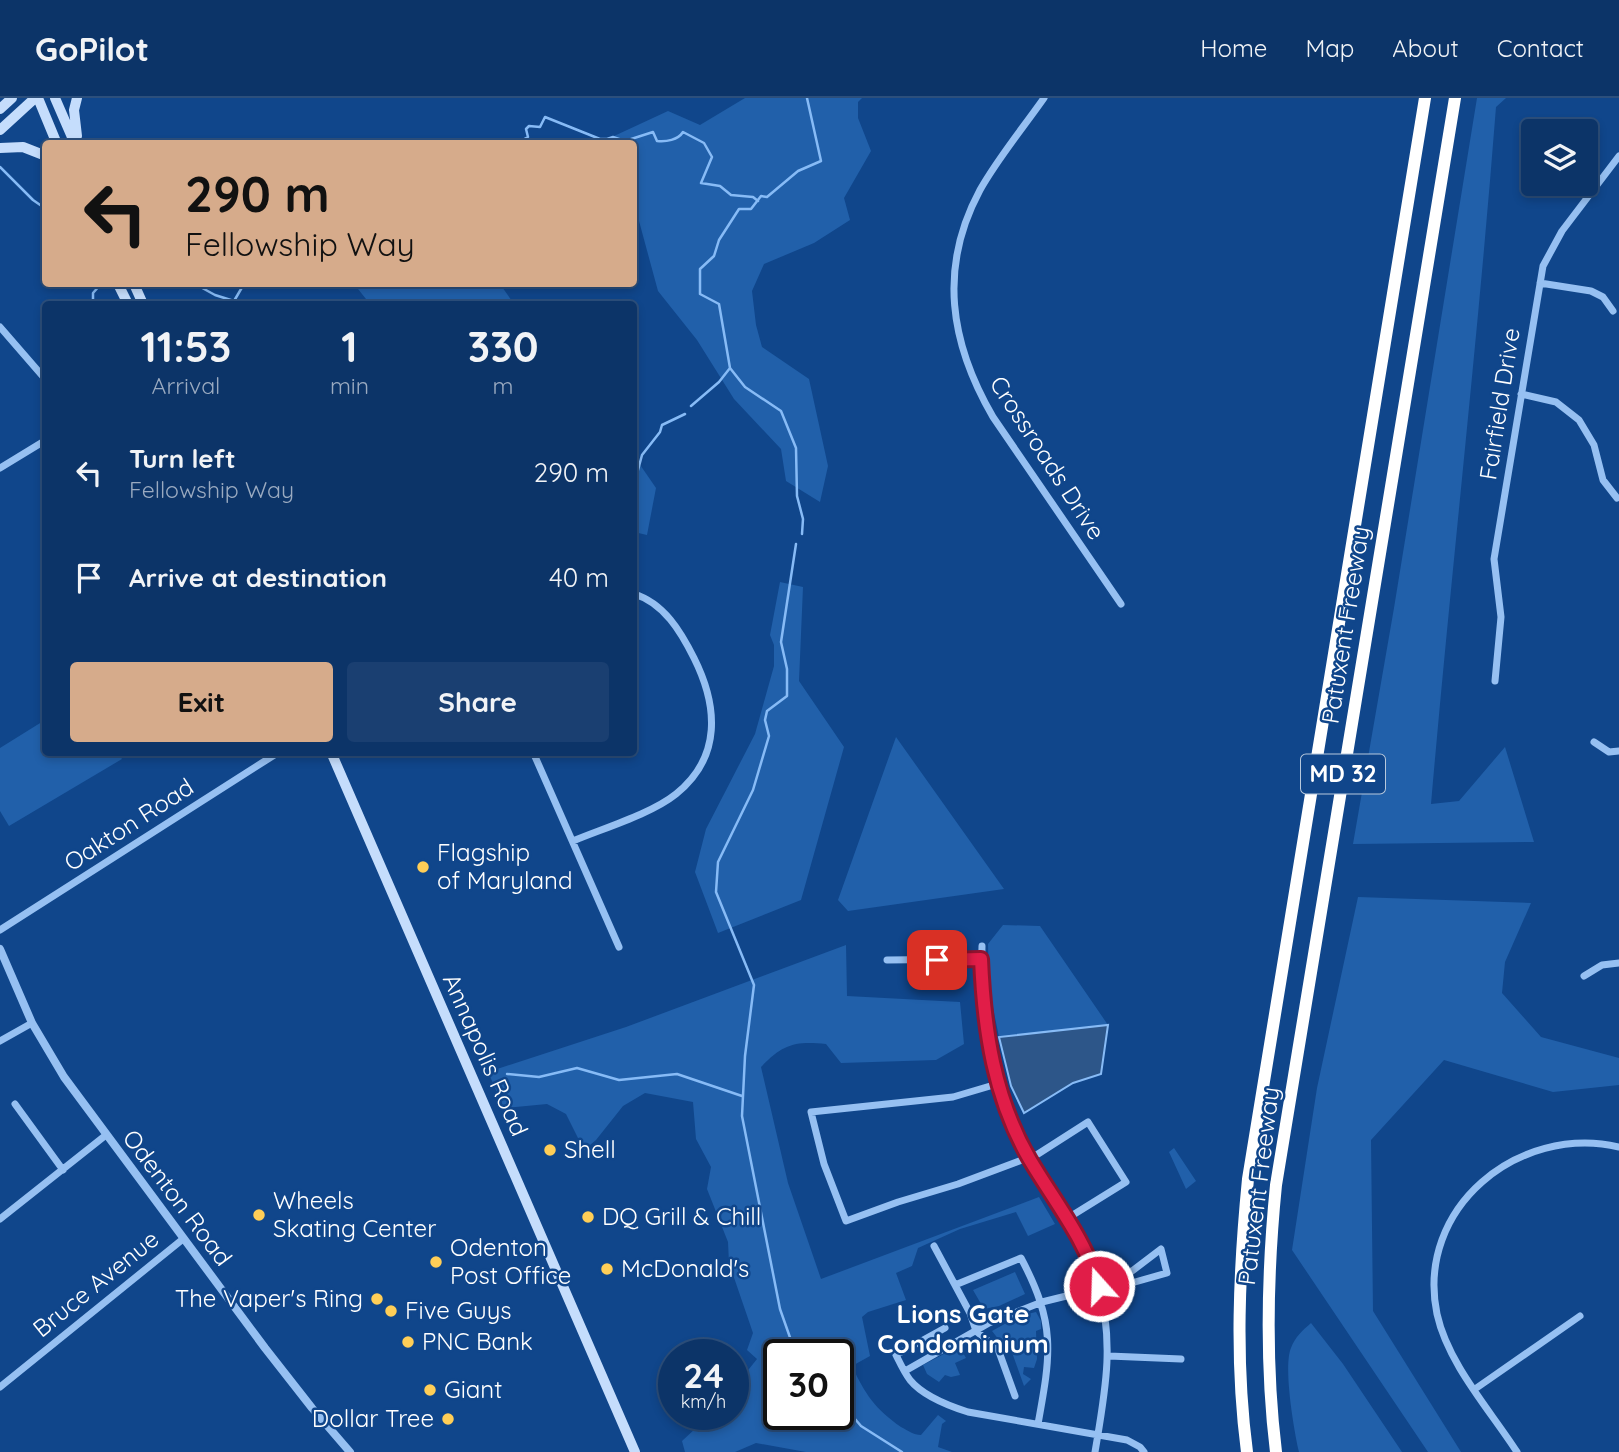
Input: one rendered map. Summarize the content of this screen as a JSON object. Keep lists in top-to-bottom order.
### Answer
{
  "streets": {
    "highway": ["Patuxent Freeway", "MD 32"],
    "main road": ["Annapolis Road"],
    "street": [
      "Fairfield Drive",
      "Crossroads Drive",
      "Oakton Road",
      "Odenton Road",
      "Bruce Avenue"
    ]
  },
  "crossings": [
    ["Odenton Road", "Bruce Avenue"]
  ],
  "districts": ["Lions Gate Condominium"],
  "places": [
    "Flagship of Maryland",
    "Shell",
    "Wheels Skating Center",
    "DQ Grill & Chill",
    "Odenton Post Office",
    "McDonald's",
    "The Vaper's Ring",
    "Five Guys",
    "PNC Bank",
    "Giant",
    "Dollar Tree"
  ],
  "page": {
    "header": "GoPilot",
    "nav": [
      "Home",
      "Map",
      "About",
      "Contact"
    ],
    "turn": ["290 m", "Fellowship Way"],
    "eta": [
      "11:53",
      "Arrival",
      "1",
      "min",
      "330",
      "m"
    ],
    "list": [
      {
        "name": "Turn left",
        "note": "Fellowship Way",
        "value": "290 m"
      },
      {
        "name": "Arrive at destination",
        "value": "40 m"
      }
    ],
    "buttons": ["Exit", "Share"],
    "speed": "24 km/h",
    "limit": "30"
  }
}
